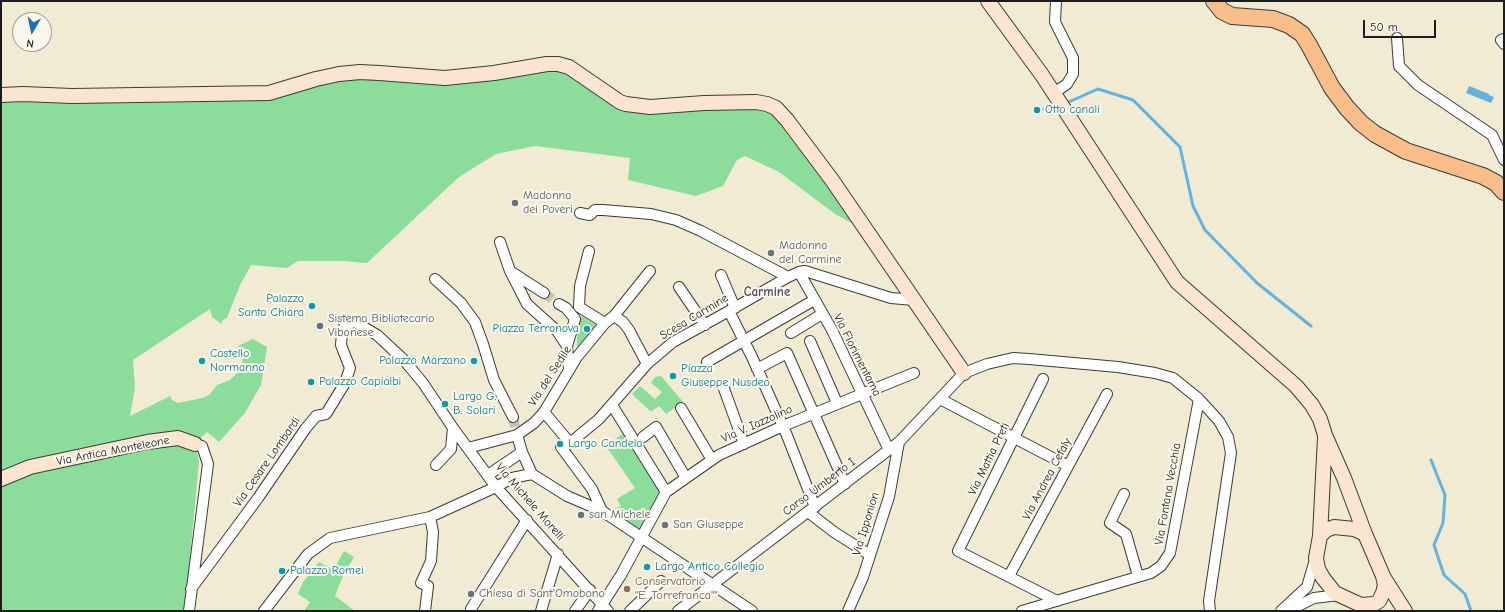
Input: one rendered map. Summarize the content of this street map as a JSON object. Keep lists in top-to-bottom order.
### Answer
{
  "streets": {
    "street": [
      "Scesa Carmine",
      "Via Florimentama",
      "Via del Sedile",
      "Via V. Iazzolino",
      "Via Antica Monteleone",
      "Via Mattia Preti",
      "Via Cesare Lombardi",
      "Via Andrea Cefaly",
      "Corso Umberto I",
      "Via Fontana Vecchia",
      "Via Michele Morelli",
      "Via Ipponion"
    ]
  },
  "crossings": [
    ["Scesa Carmine", "Via Florimentama"],
    ["Via Florimentama", "Via V. Iazzolino"],
    ["Via Florimentama", "Corso Umberto I"],
    ["Via del Sedile", "Via Michele Morelli"],
    ["Via V. Iazzolino", "Via Michele Morelli"],
    ["Via Antica Monteleone", "Via Cesare Lombardi"],
    ["Via Mattia Preti", "Via Andrea Cefaly"],
    ["Via Cesare Lombardi", "Via Michele Morelli"],
    ["Corso Umberto I", "Via Ipponion"]
  ],
  "districts": ["Carmine"],
  "places": [
    "Otto canali",
    "Madonna dei Poveri",
    "Madonna del Carmine",
    "Palazzo Santa Chiara",
    "Sistema Bibliotecario Vibonese",
    "Piazza Terranova",
    "Castello Normanno",
    "Palazzo Marzano",
    "Piazza Giuseppe Nusdeo",
    "Palazzo Capialbi",
    "Largo G. B. Solari",
    "Largo Candela",
    "san Michele",
    "San Giuseppe",
    "Largo Antico Collegio",
    "Palazzo Romei",
    "Conservatorio \"E. Torrefranca\"\"",
    "Chiesa di Sant'Omobono"
  ],
  "scale_bar": "50 m",
  "north": "bottom"
}
